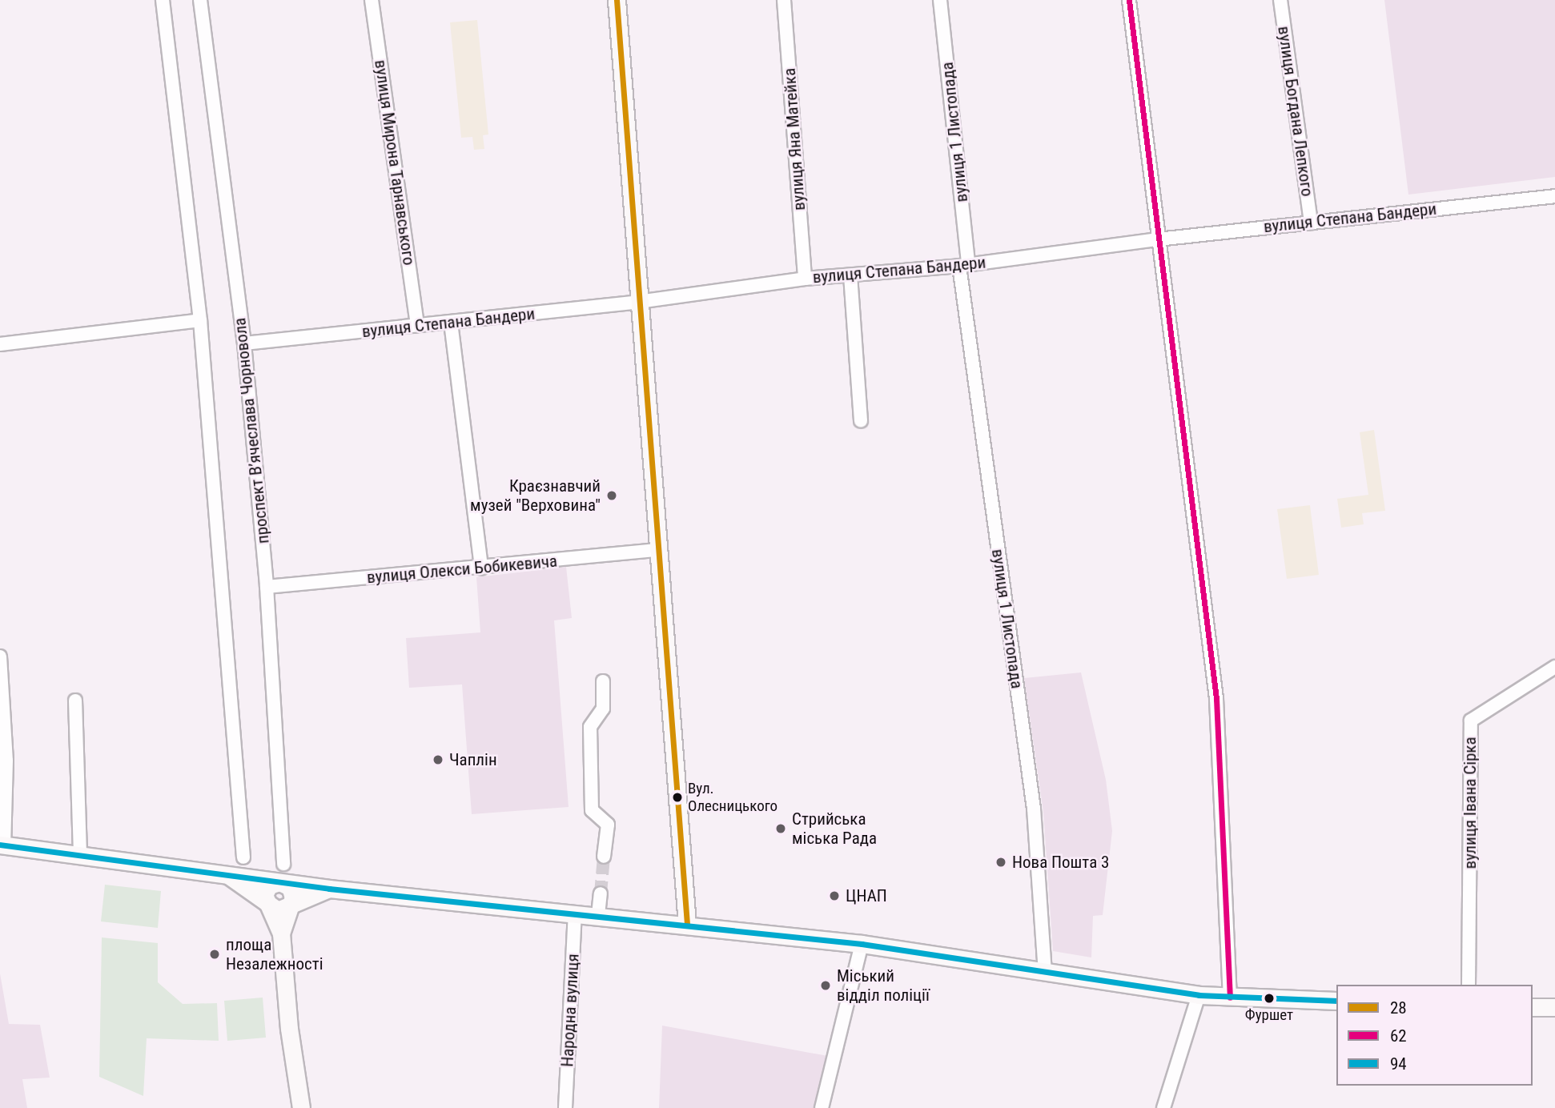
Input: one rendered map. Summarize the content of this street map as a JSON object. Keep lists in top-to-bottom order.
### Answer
{
  "streets": {
    "street": [
      "вулиця Богдана Лепкого",
      "вулиця 1 Листопада",
      "вулиця Яна Матейка",
      "вулиця Мирона Тарнавського",
      "вулиця Степана Бандери",
      "проспект Вʼячеслава Чорновола",
      "вулиця Олекси Бобикевича",
      "вулиця Івана Сірка",
      "Народна вулиця"
    ]
  },
  "crossings": [
    ["вулиця Богдана Лепкого", "вулиця Степана Бандери"],
    ["вулиця 1 Листопада", "вулиця Степана Бандери"],
    ["вулиця Яна Матейка", "вулиця Степана Бандери"],
    ["вулиця Мирона Тарнавського", "вулиця Степана Бандери"],
    ["вулиця Степана Бандери", "проспект Вʼячеслава Чорновола"],
    ["проспект Вʼячеслава Чорновола", "вулиця Олекси Бобикевича"]
  ],
  "places": [
    "Краєзнавчий музей \"Верховина\"",
    "Чаплін",
    "Вул. Олесницького",
    "Стрийська міська Рада",
    "Нова Пошта 3",
    "ЦНАП",
    "площа Незалежності",
    "Міський відділ поліції",
    "Фуршет"
  ],
  "lines": ["transit line 28", "transit line 62", "transit line 94"],
  "legend": ["28", "62", "94"]
}
